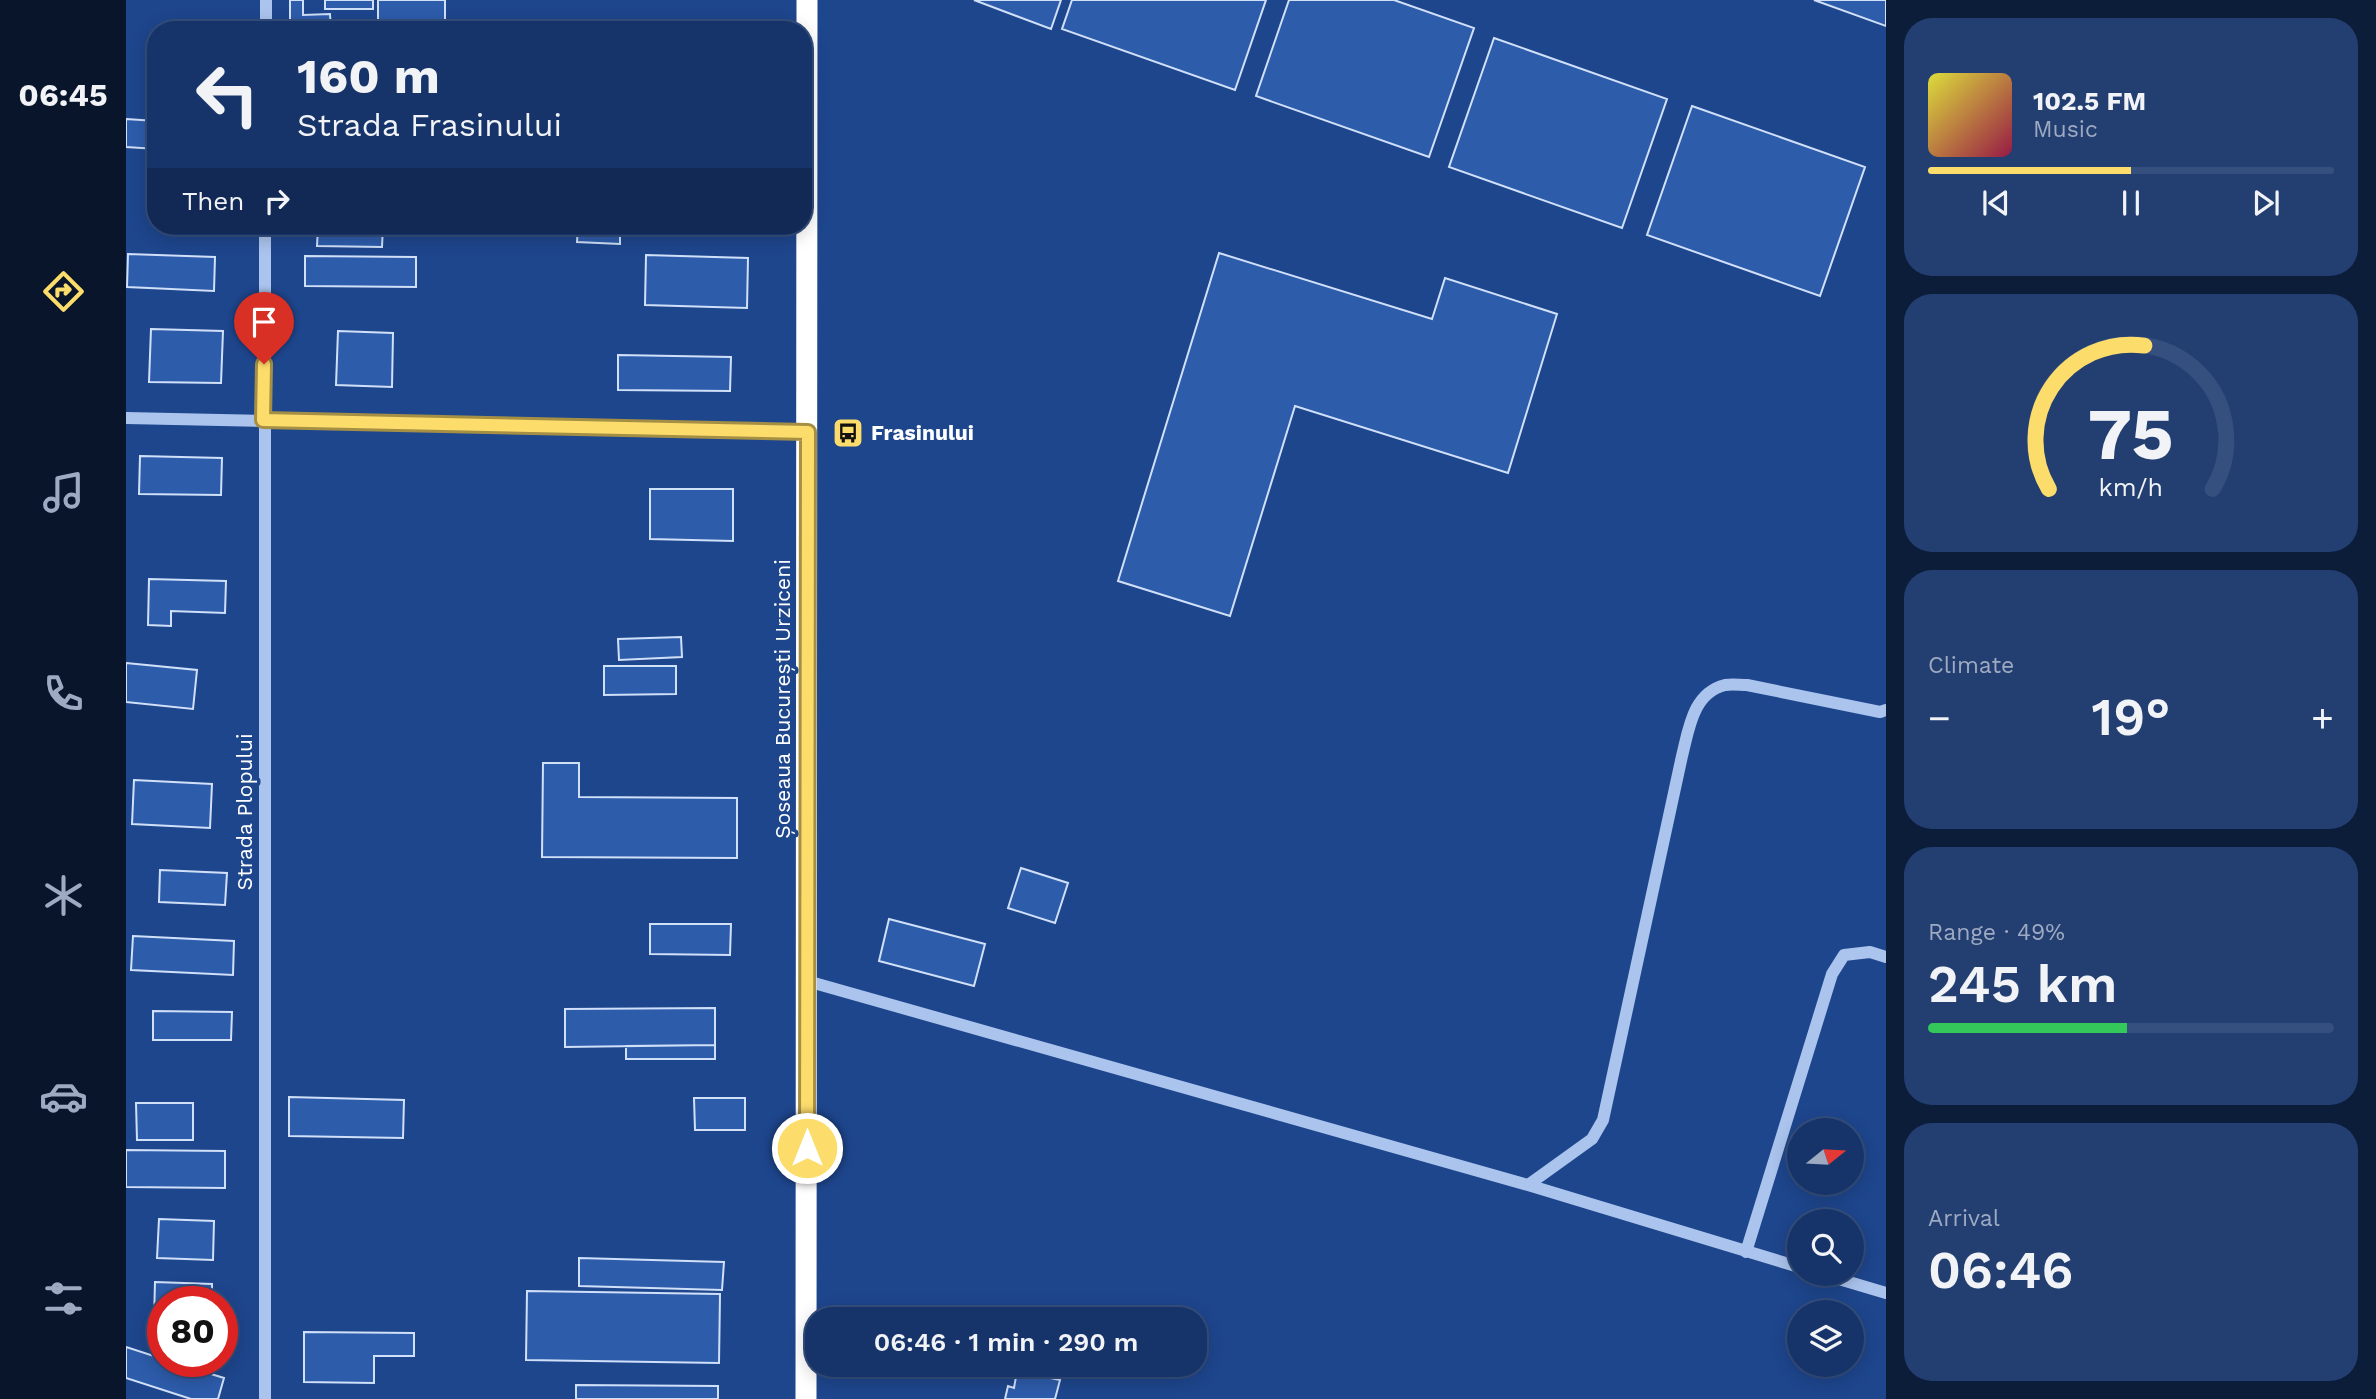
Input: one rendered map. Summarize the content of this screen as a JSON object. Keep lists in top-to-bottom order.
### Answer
{
  "streets": {
    "highway": ["Șoseaua București Urziceni"],
    "street": ["Strada Plopului"]
  },
  "places": {
    "bus stop": ["Frasinului"]
  },
  "north": "right",
  "page": {
    "tabs": "06:45",
    "turn": ["160 m", "Strada Frasinului"],
    "song": ["102.5 FM", "Music"],
    "then": "Then",
    "tile": [
      "Climate",
      ["Range · 49%", "245 km"],
      ["Arrival", "06:46"]
    ],
    "heat": ["−", "19°", "+"],
    "limit": "80",
    "trip": "06:46 · 1 min · 290 m",
    "gauge": ["75", "km/h"]
  }
}
